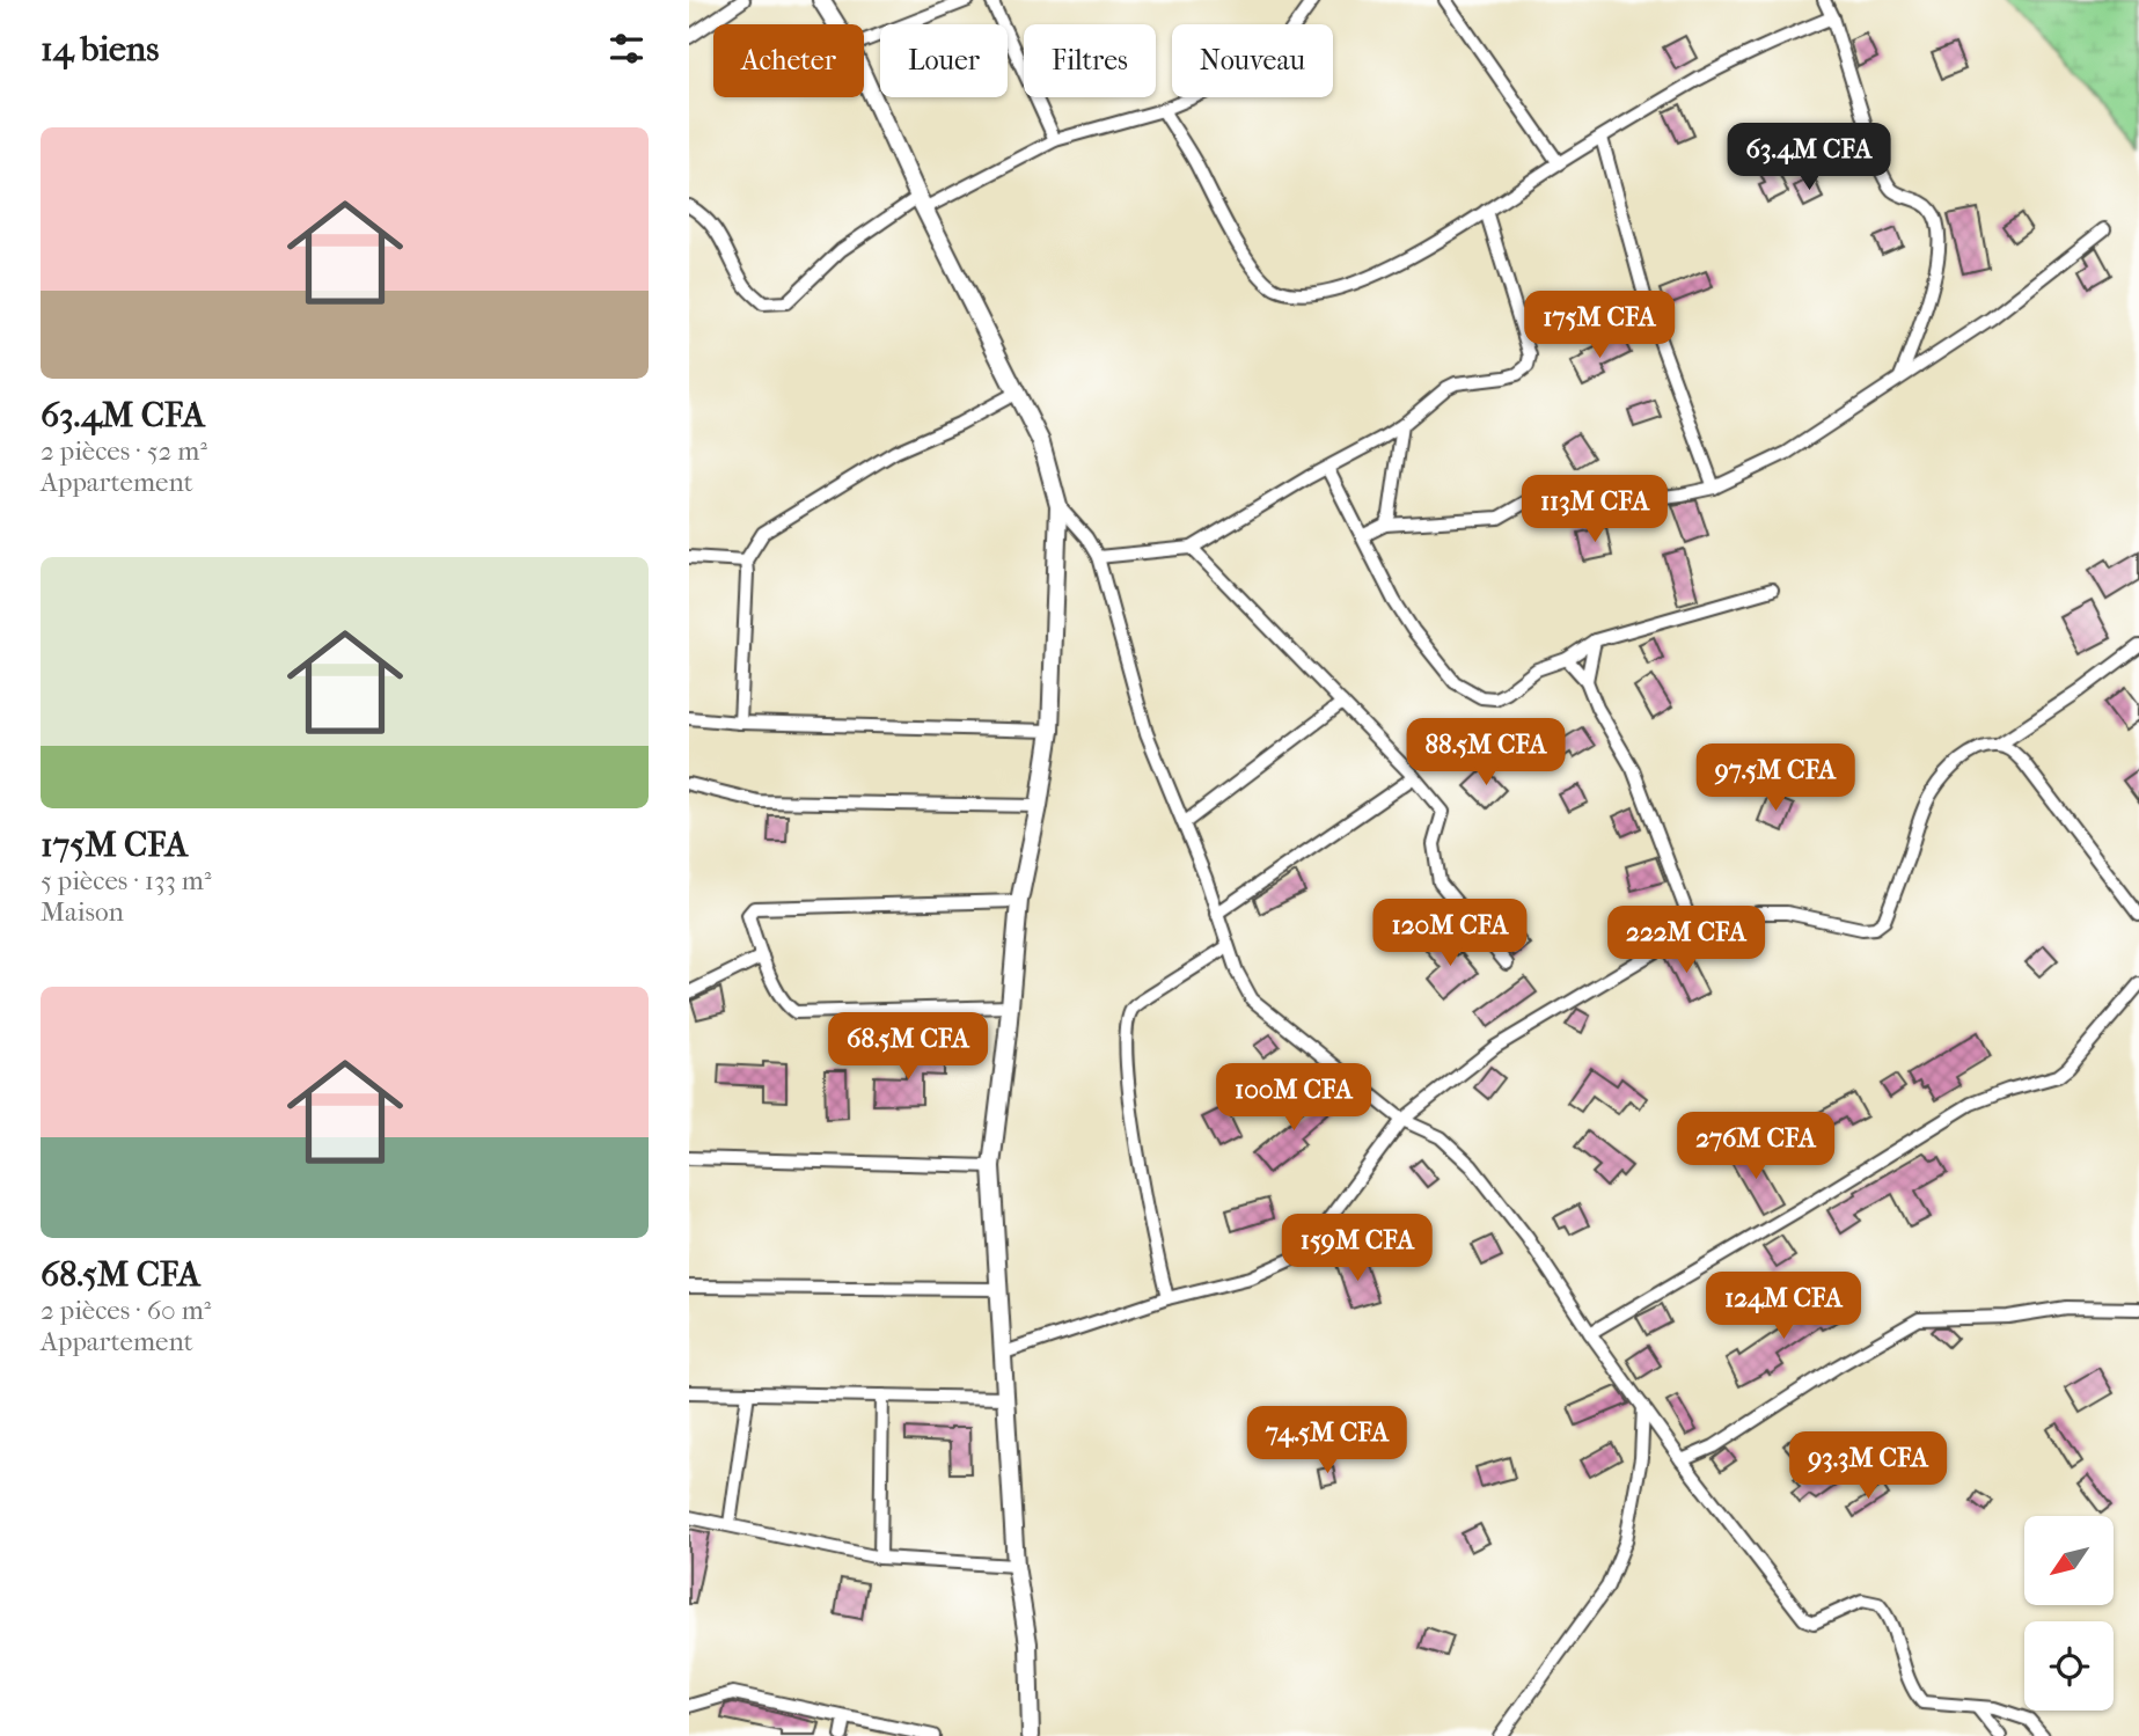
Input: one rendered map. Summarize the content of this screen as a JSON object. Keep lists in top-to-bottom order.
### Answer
{
  "north": "bottom left",
  "page": {
    "heading": "14 biens",
    "chip": [
      "Acheter",
      "Louer",
      "Filtres",
      "Nouveau"
    ],
    "list": [
      {
        "name": "63.4M CFA",
        "note": "2 pièces · 52 m² · Appartement"
      },
      {
        "name": "175M CFA",
        "note": "5 pièces · 133 m² · Maison"
      },
      {
        "name": "68.5M CFA",
        "note": "2 pièces · 60 m² · Appartement"
      }
    ],
    "price": [
      "63.4M CFA",
      "175M CFA",
      "113M CFA",
      "88.5M CFA",
      "97.5M CFA",
      "120M CFA",
      "222M CFA",
      "68.5M CFA",
      "100M CFA",
      "276M CFA",
      "159M CFA",
      "124M CFA",
      "74.5M CFA",
      "93.3M CFA"
    ]
  }
}
